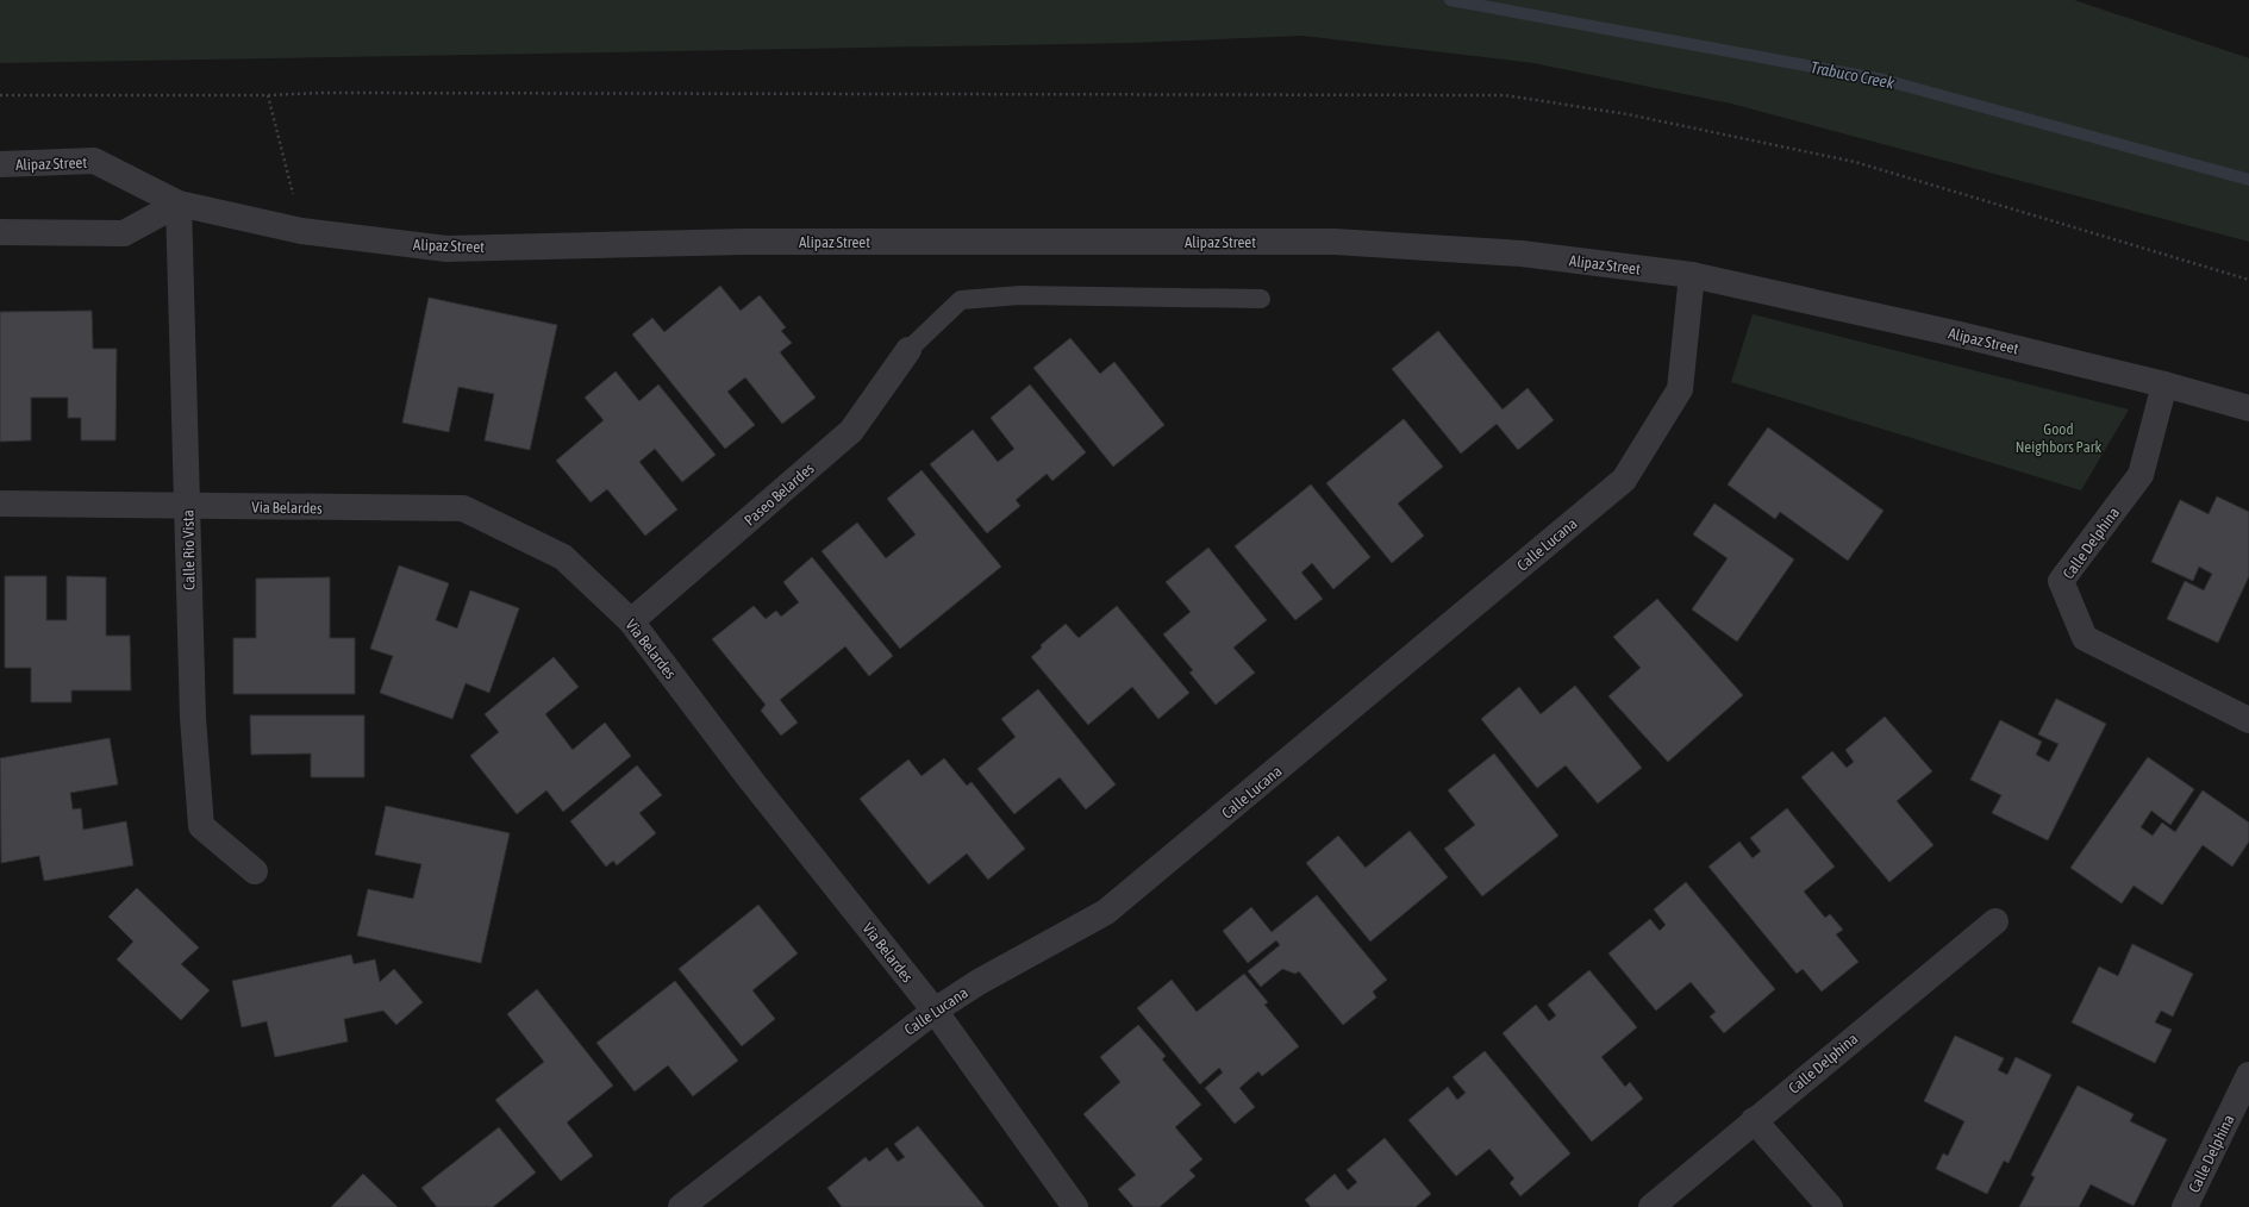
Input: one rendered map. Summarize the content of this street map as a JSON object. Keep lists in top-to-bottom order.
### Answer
{
  "streets": {
    "street": [
      "Alipaz Street",
      "Paseo Belardes",
      "Via Belardes",
      "Calle Delphina",
      "Calle Lucana",
      "Calle Rio Vista"
    ]
  },
  "crossings": [
    ["Alipaz Street", "Calle Delphina"],
    ["Alipaz Street", "Calle Lucana"],
    ["Alipaz Street", "Calle Rio Vista"],
    ["Paseo Belardes", "Via Belardes"],
    ["Via Belardes", "Calle Lucana"],
    ["Via Belardes", "Calle Rio Vista"]
  ],
  "water": ["Trabuco Creek"],
  "parks": ["Good Neighbors Park"]
}
